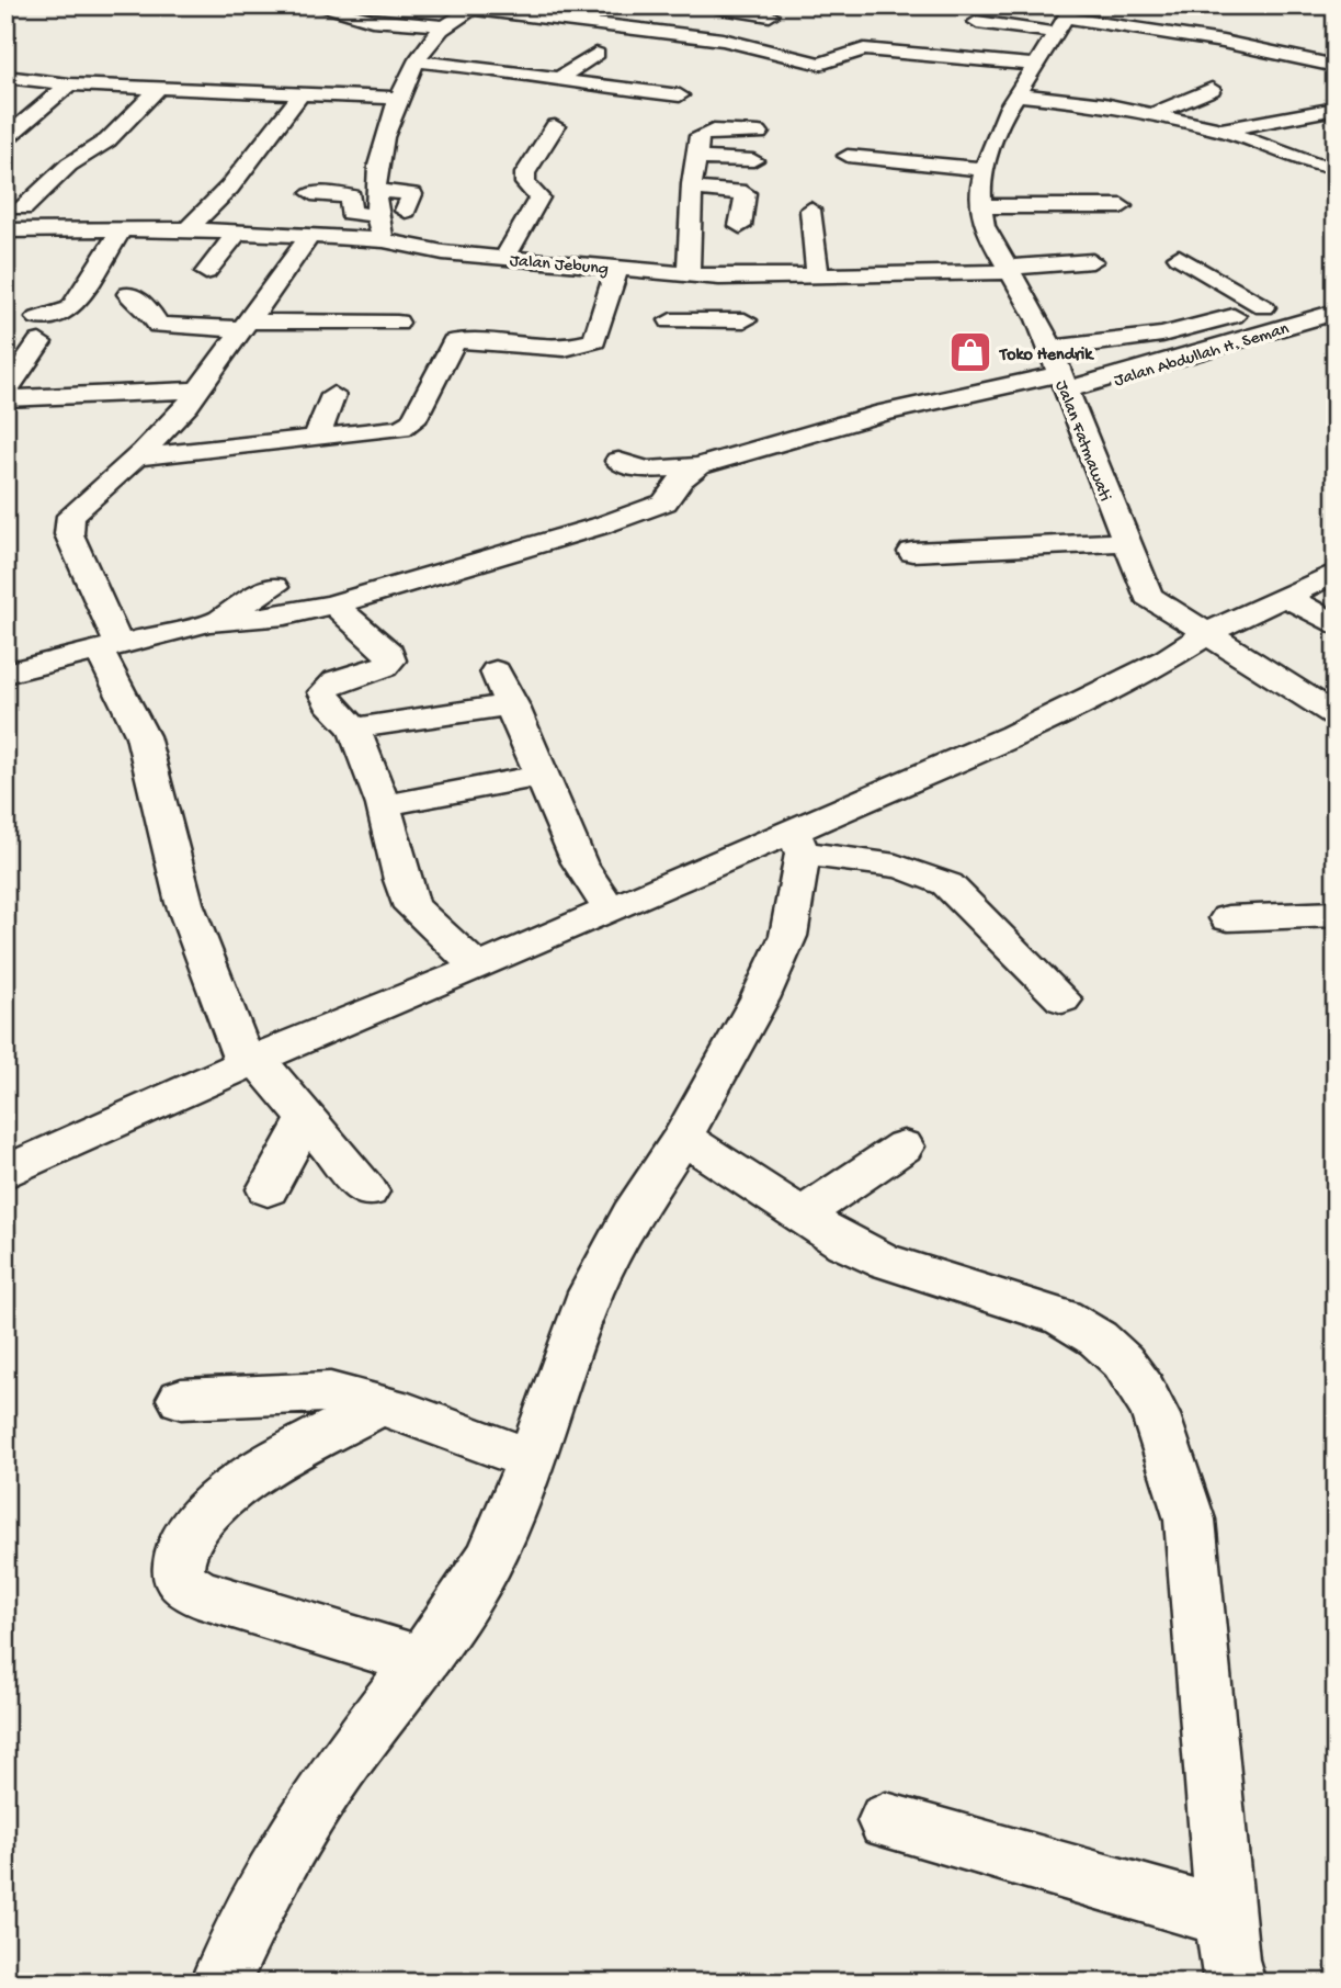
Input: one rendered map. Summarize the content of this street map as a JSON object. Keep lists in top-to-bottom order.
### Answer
{
  "streets": {
    "street": ["Jalan Jebung", "Jalan Abdullah H. Seman", "Jalan Fatmawati"]
  },
  "crossings": [
    ["Jalan Jebung", "Jalan Fatmawati"],
    ["Jalan Abdullah H. Seman", "Jalan Fatmawati"]
  ],
  "places": {
    "shop": ["Toko Hendrik"]
  }
}
